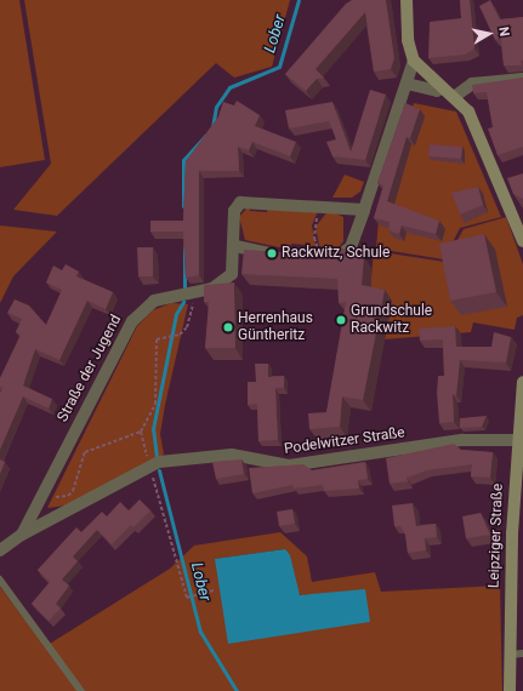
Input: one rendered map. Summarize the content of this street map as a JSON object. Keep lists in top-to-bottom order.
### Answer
{
  "streets": {
    "street": ["Straße der Jugend", "Podelwitzer Straße", "Leipziger Straße"]
  },
  "crossings": [
    ["Straße der Jugend", "Podelwitzer Straße"],
    ["Podelwitzer Straße", "Leipziger Straße"]
  ],
  "water": ["Lober"],
  "places": ["Rackwitz, Schule", "Grundschule Rackwitz", "Herrenhaus Güntheritz"],
  "north": "right"
}
